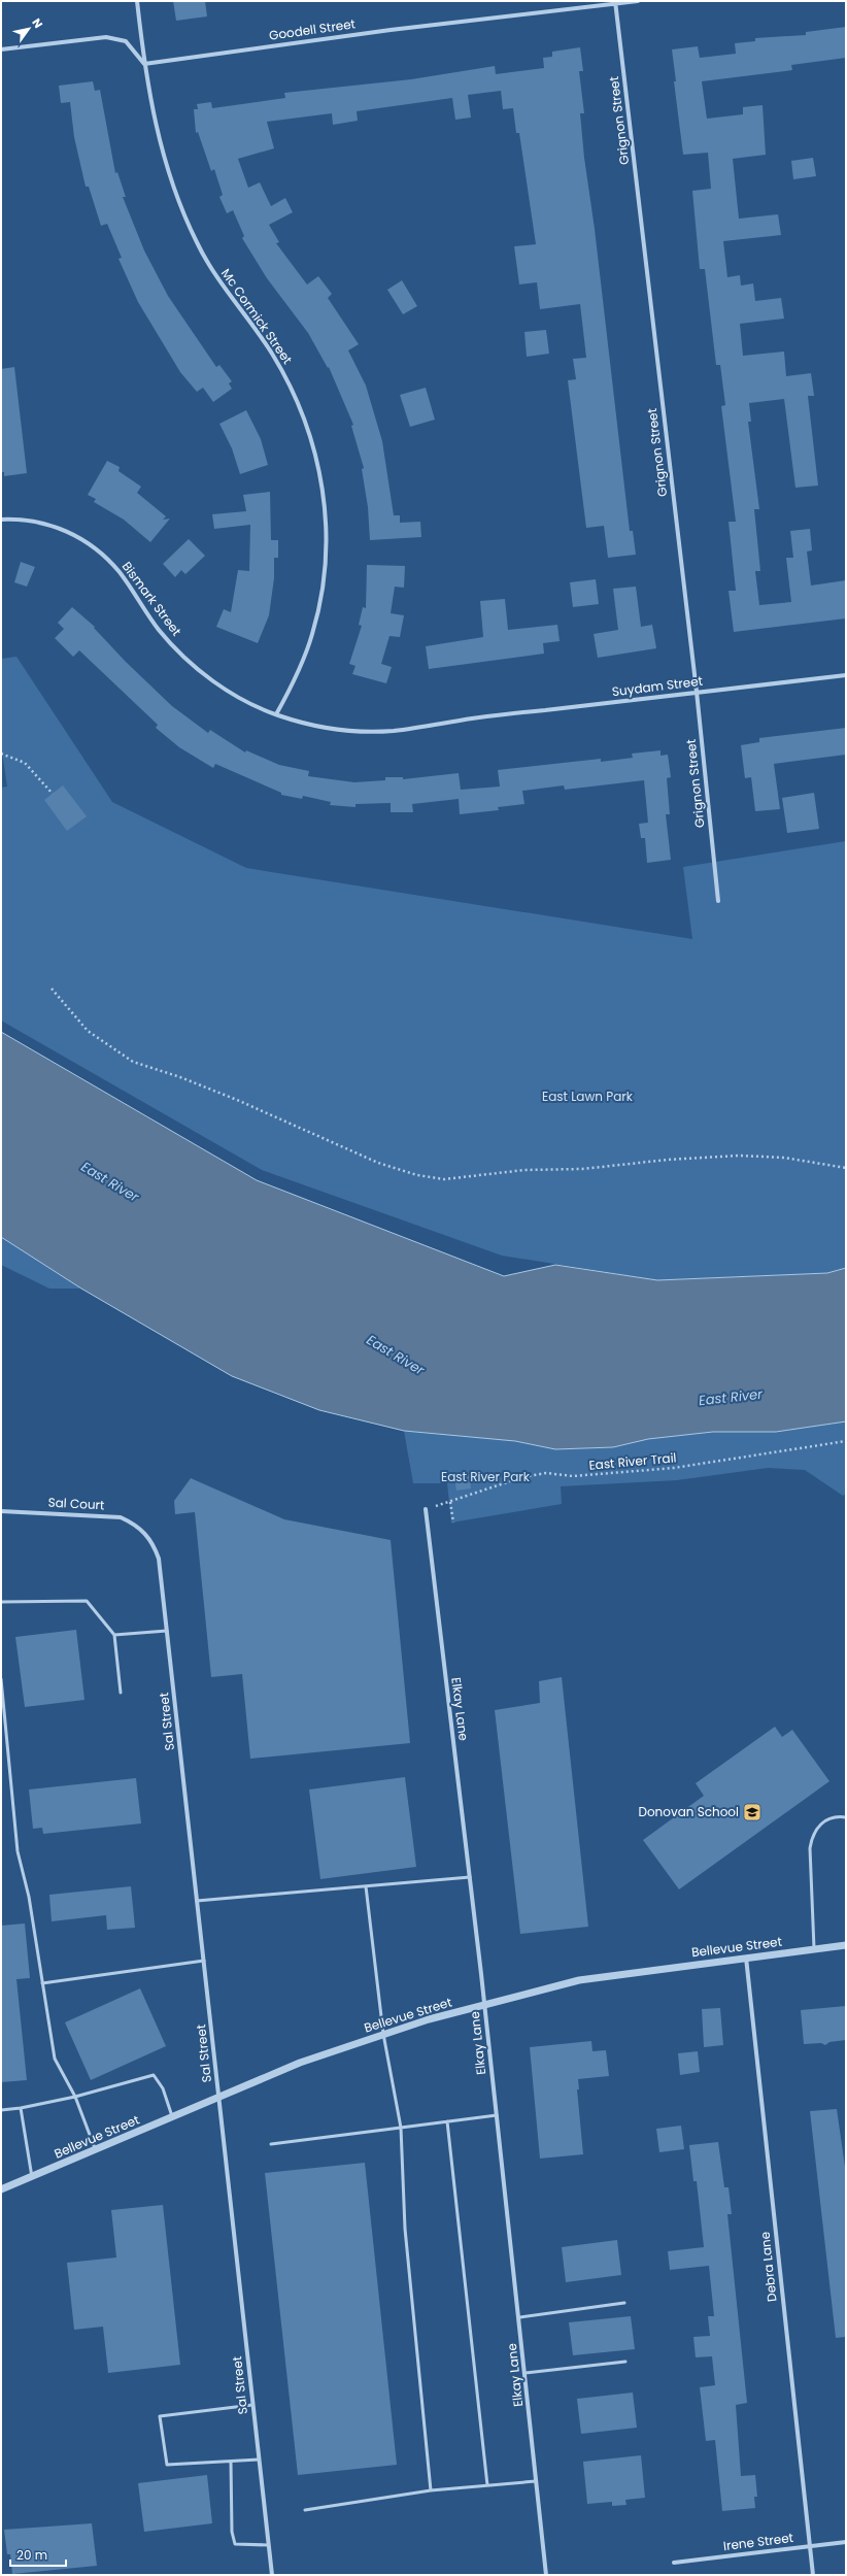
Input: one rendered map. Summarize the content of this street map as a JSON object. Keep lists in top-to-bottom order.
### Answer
{
  "streets": {
    "street": [
      "Goodell Street",
      "Grignon Street",
      "Mc Cormick Street",
      "Bismark Street",
      "Suydam Street",
      "Sal Court",
      "Elkay Lane",
      "Sal Street",
      "Bellevue Street",
      "Debra Lane",
      "Irene Street"
    ],
    "path": ["East River Trail"]
  },
  "crossings": [
    ["Goodell Street", "Grignon Street"],
    ["Goodell Street", "Mc Cormick Street"],
    ["Grignon Street", "Suydam Street"],
    ["Mc Cormick Street", "Bismark Street"],
    ["Bismark Street", "Suydam Street"],
    ["East River Trail", "Elkay Lane"],
    ["Sal Court", "Sal Street"],
    ["Elkay Lane", "Bellevue Street"],
    ["Sal Street", "Bellevue Street"],
    ["Bellevue Street", "Debra Lane"],
    ["Debra Lane", "Irene Street"]
  ],
  "water": ["East River"],
  "parks": ["East Lawn Park", "East River Park"],
  "places": {
    "school or university": ["Donovan School"]
  },
  "scale_bar": "20 m",
  "north": "top right"
}
